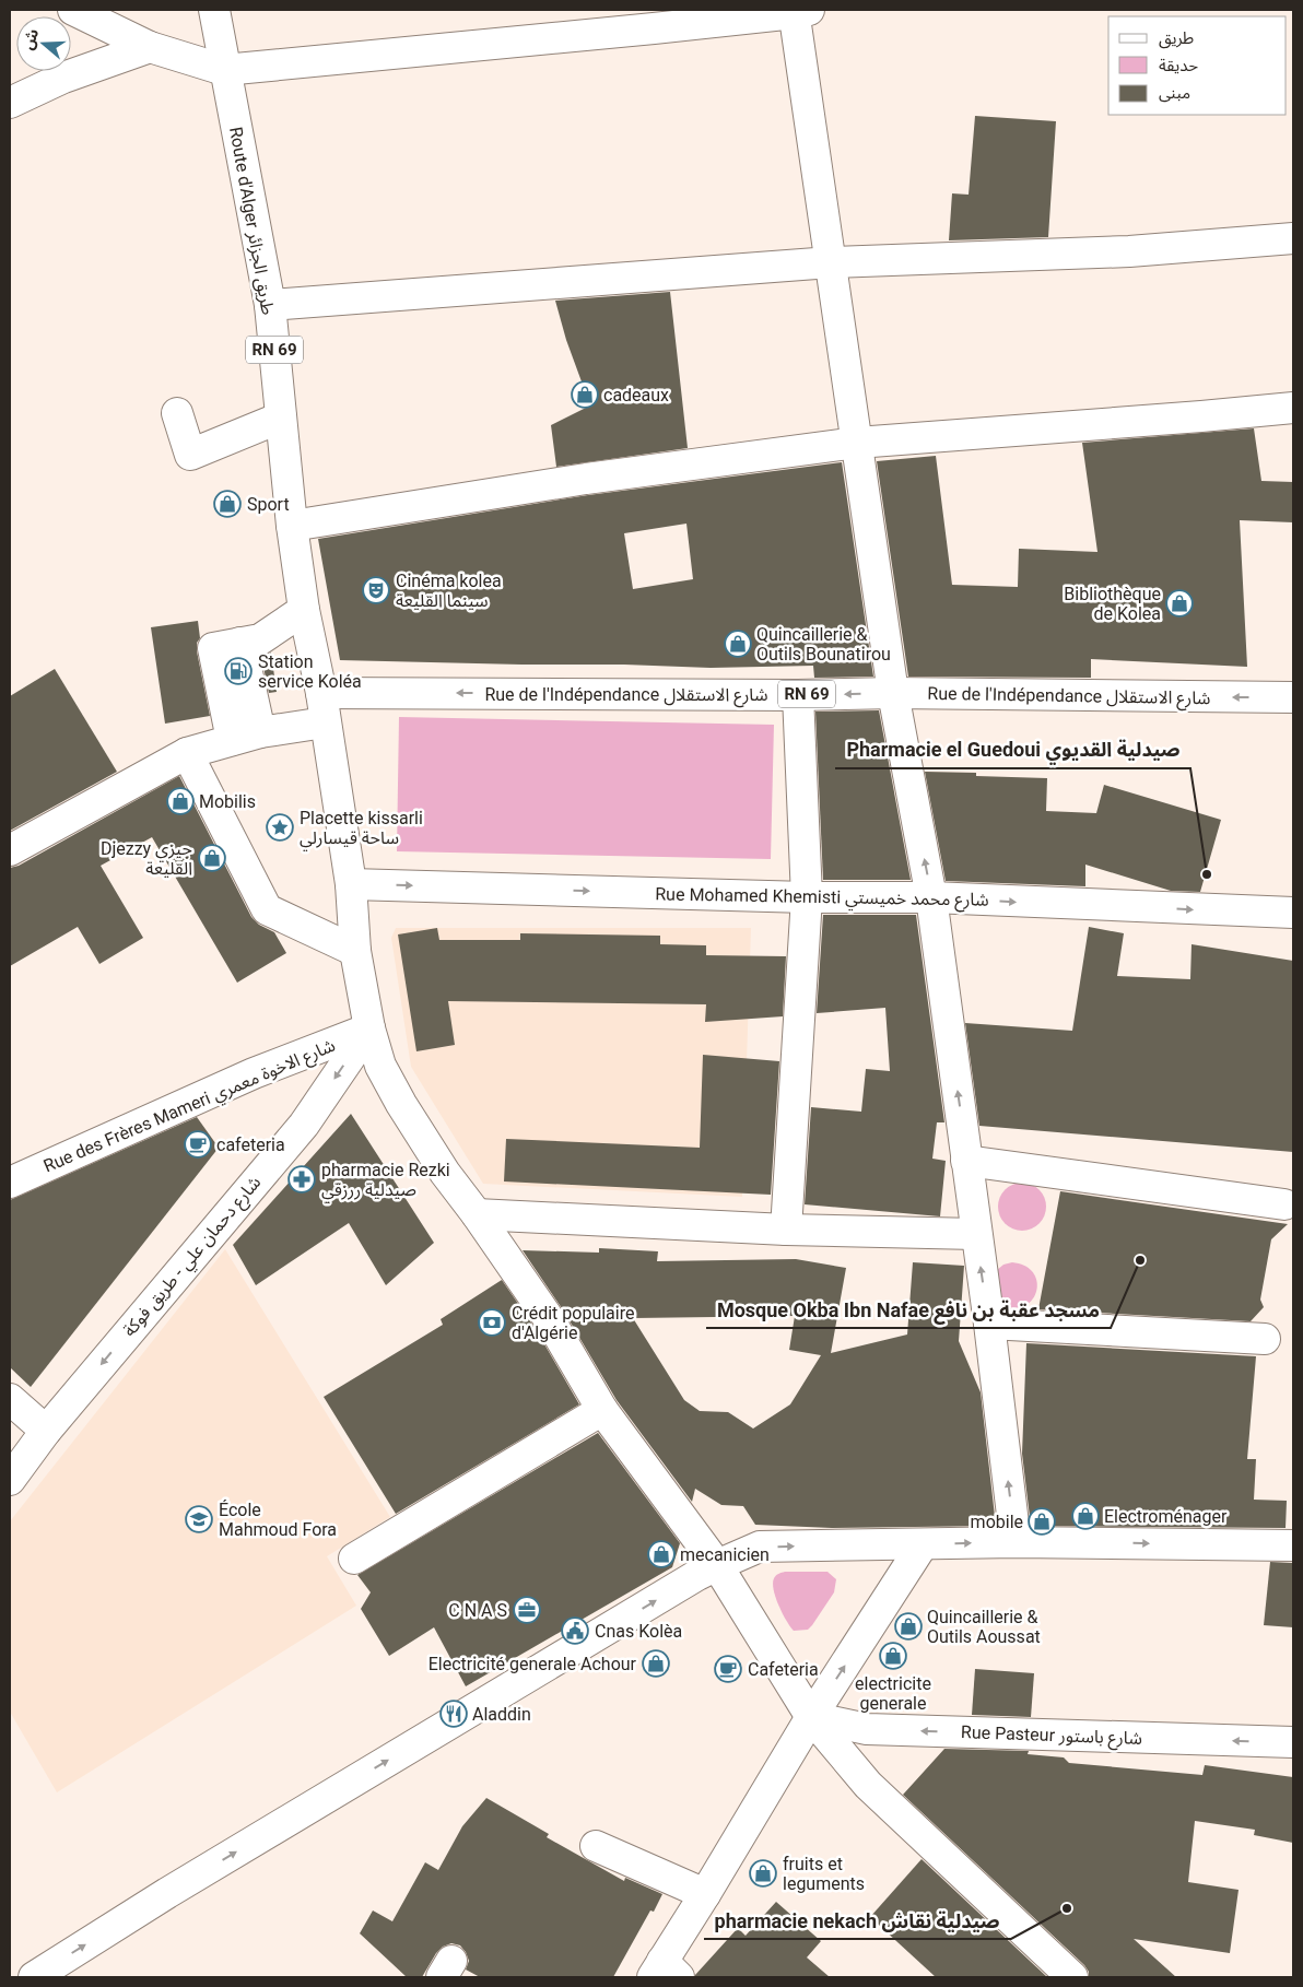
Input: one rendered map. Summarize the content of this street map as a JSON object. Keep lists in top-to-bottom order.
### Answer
{
  "streets": {
    "street": [
      "Route d'Alger طريق الجزائر",
      "RN 69",
      "Rue de l'Indépendance شارع الاستقلال",
      "Rue Mohamed Khemisti شارع محمد خميستي",
      "Rue des Frères Mameri شارع الاخوة معمري",
      "شارع دحمان علي - طريق فوكة",
      "Rue Pasteur شارع باستور"
    ]
  },
  "crossings": [
    ["Route d'Alger طريق الجزائر", "Rue de l'Indépendance شارع الاستقلال"],
    ["Route d'Alger طريق الجزائر", "Rue Mohamed Khemisti شارع محمد خميستي"],
    ["Route d'Alger طريق الجزائر", "Rue des Frères Mameri شارع الاخوة معمري"],
    ["Route d'Alger طريق الجزائر", "شارع دحمان علي - طريق فوكة"],
    ["Route d'Alger طريق الجزائر", "Rue Pasteur شارع باستور"],
    ["Rue des Frères Mameri شارع الاخوة معمري", "شارع دحمان علي - طريق فوكة"]
  ],
  "one_way": ["Rue Mohamed Khemisti شارع محمد خميستي", "شارع دحمان علي - طريق فوكة"],
  "places": {
    "shop": [
      "cadeaux",
      "Sport",
      "Bibliothèque de Kolea",
      "Quincaillerie & Outils Bounatirou",
      "Mobilis",
      "Djezzy جيزي القليعة",
      "Electroménager",
      "mobile",
      "mecanicien",
      "Quincaillerie & Outils Aoussat",
      "electricite generale",
      "Electricité generale Achour",
      "fruits et leguments"
    ],
    "theatre": ["Cinéma kolea سينما القليعة"],
    "fuel station": ["Station service Koléa"],
    "place": ["Placette kissarli ساحة قيسارلي"],
    "other": ["Pharmacie el Guedoui صيدلية القديوي", "Mosque Okba Ibn Nafae مسجد عقبة بن نافع", "pharmacie nekach صيدلية نقاش"],
    "cafe": ["cafeteria", "Cafeteria"],
    "pharmacy": ["pharmacie Rezki صيدلية ررزقي"],
    "bank": ["Crédit populaire d'Algérie"],
    "school or university": ["École Mahmoud Fora"],
    "office": ["C N A S"],
    "public building": ["Cnas Kolèa"],
    "restaurant": ["Aladdin"]
  },
  "legend": ["طريق", "حديقة", "مبنى"],
  "north": "left"
}
